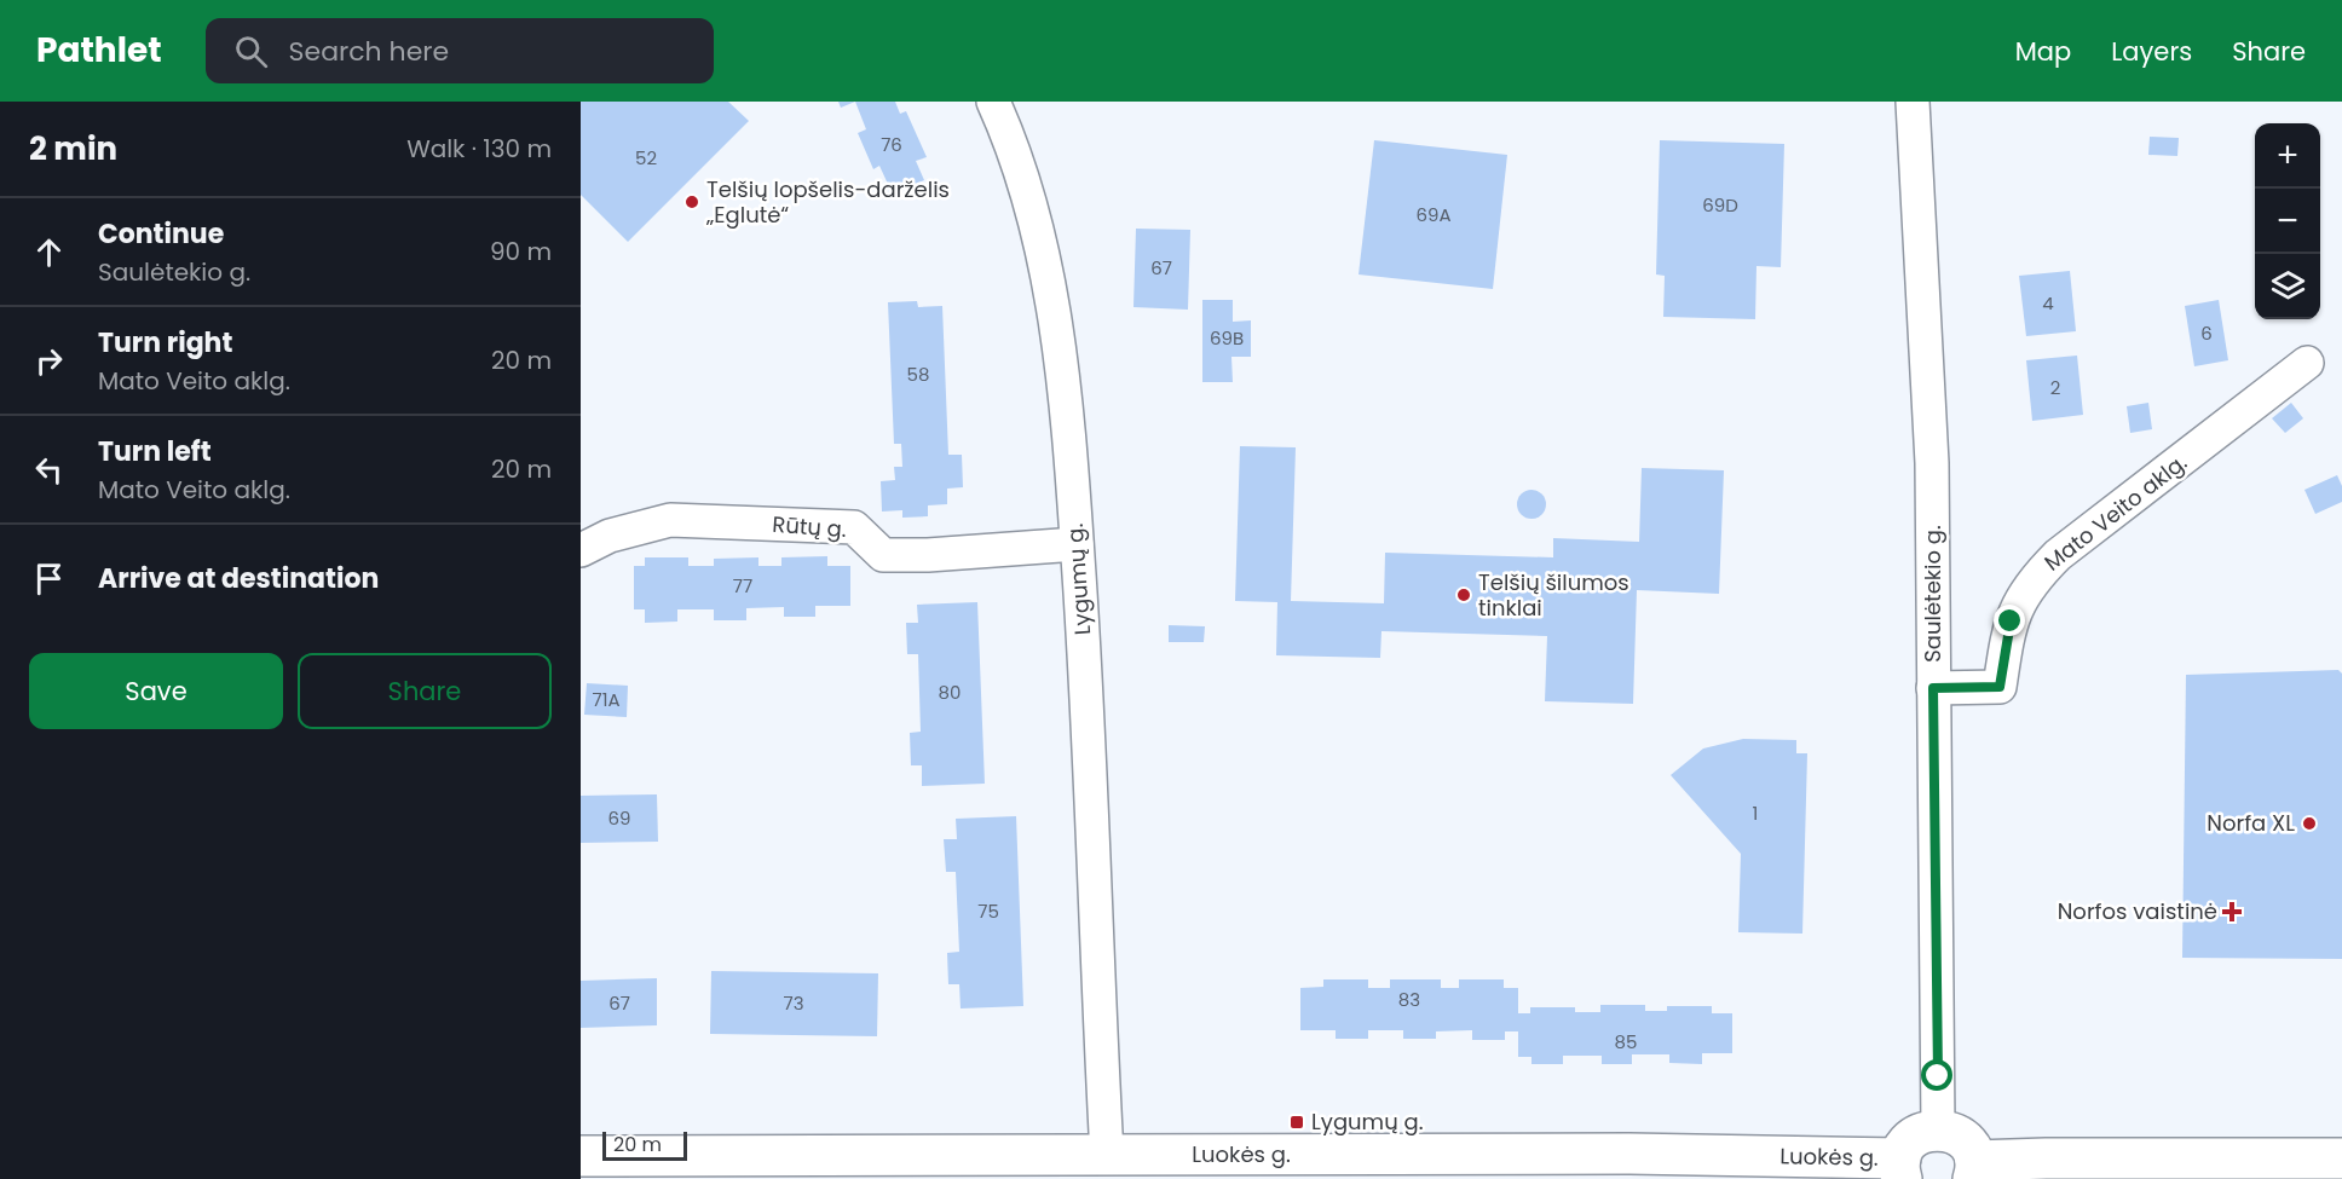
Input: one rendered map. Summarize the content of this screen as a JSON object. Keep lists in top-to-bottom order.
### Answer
{
  "streets": {
    "main road": ["Luokės g."],
    "street": [
      "Mato Veito aklg.",
      "Rūtų g.",
      "Lygumų g.",
      "Saulėtekio g."
    ]
  },
  "crossings": [
    ["Mato Veito aklg.", "Saulėtekio g."],
    ["Rūtų g.", "Lygumų g."],
    ["Lygumų g.", "Luokės g."],
    ["Saulėtekio g.", "Luokės g."]
  ],
  "places": {
    "other": ["Telšių lopšelis-darželis „Eglutė“", "Telšių šilumos tinklai", "Norfa XL"],
    "health": ["Norfos vaistinė"],
    "transit": ["Lygumų g."]
  },
  "house_numbers": [
    "76",
    "52",
    "69D",
    "69A",
    "67",
    "4",
    "6",
    "69B",
    "58",
    "2",
    "77",
    "80",
    "71A",
    "1",
    "69",
    "75",
    "83",
    "67",
    "73",
    "85"
  ],
  "scale_bar": "20 m",
  "page": {
    "header": "Pathlet",
    "search": "Search here",
    "nav": ["Map", "Layers", "Share"],
    "heading": ["2 min", "Walk · 130 m"],
    "map_buttons": ["+", "−"],
    "list": [
      ["Continue", "Saulėtekio g.", "90 m"],
      ["Turn right", "Mato Veito aklg.", "20 m"],
      ["Turn left", "Mato Veito aklg.", "20 m"],
      "Arrive at destination"
    ],
    "buttons": ["Save", "Share"],
    "scale": "20 m"
  }
}
